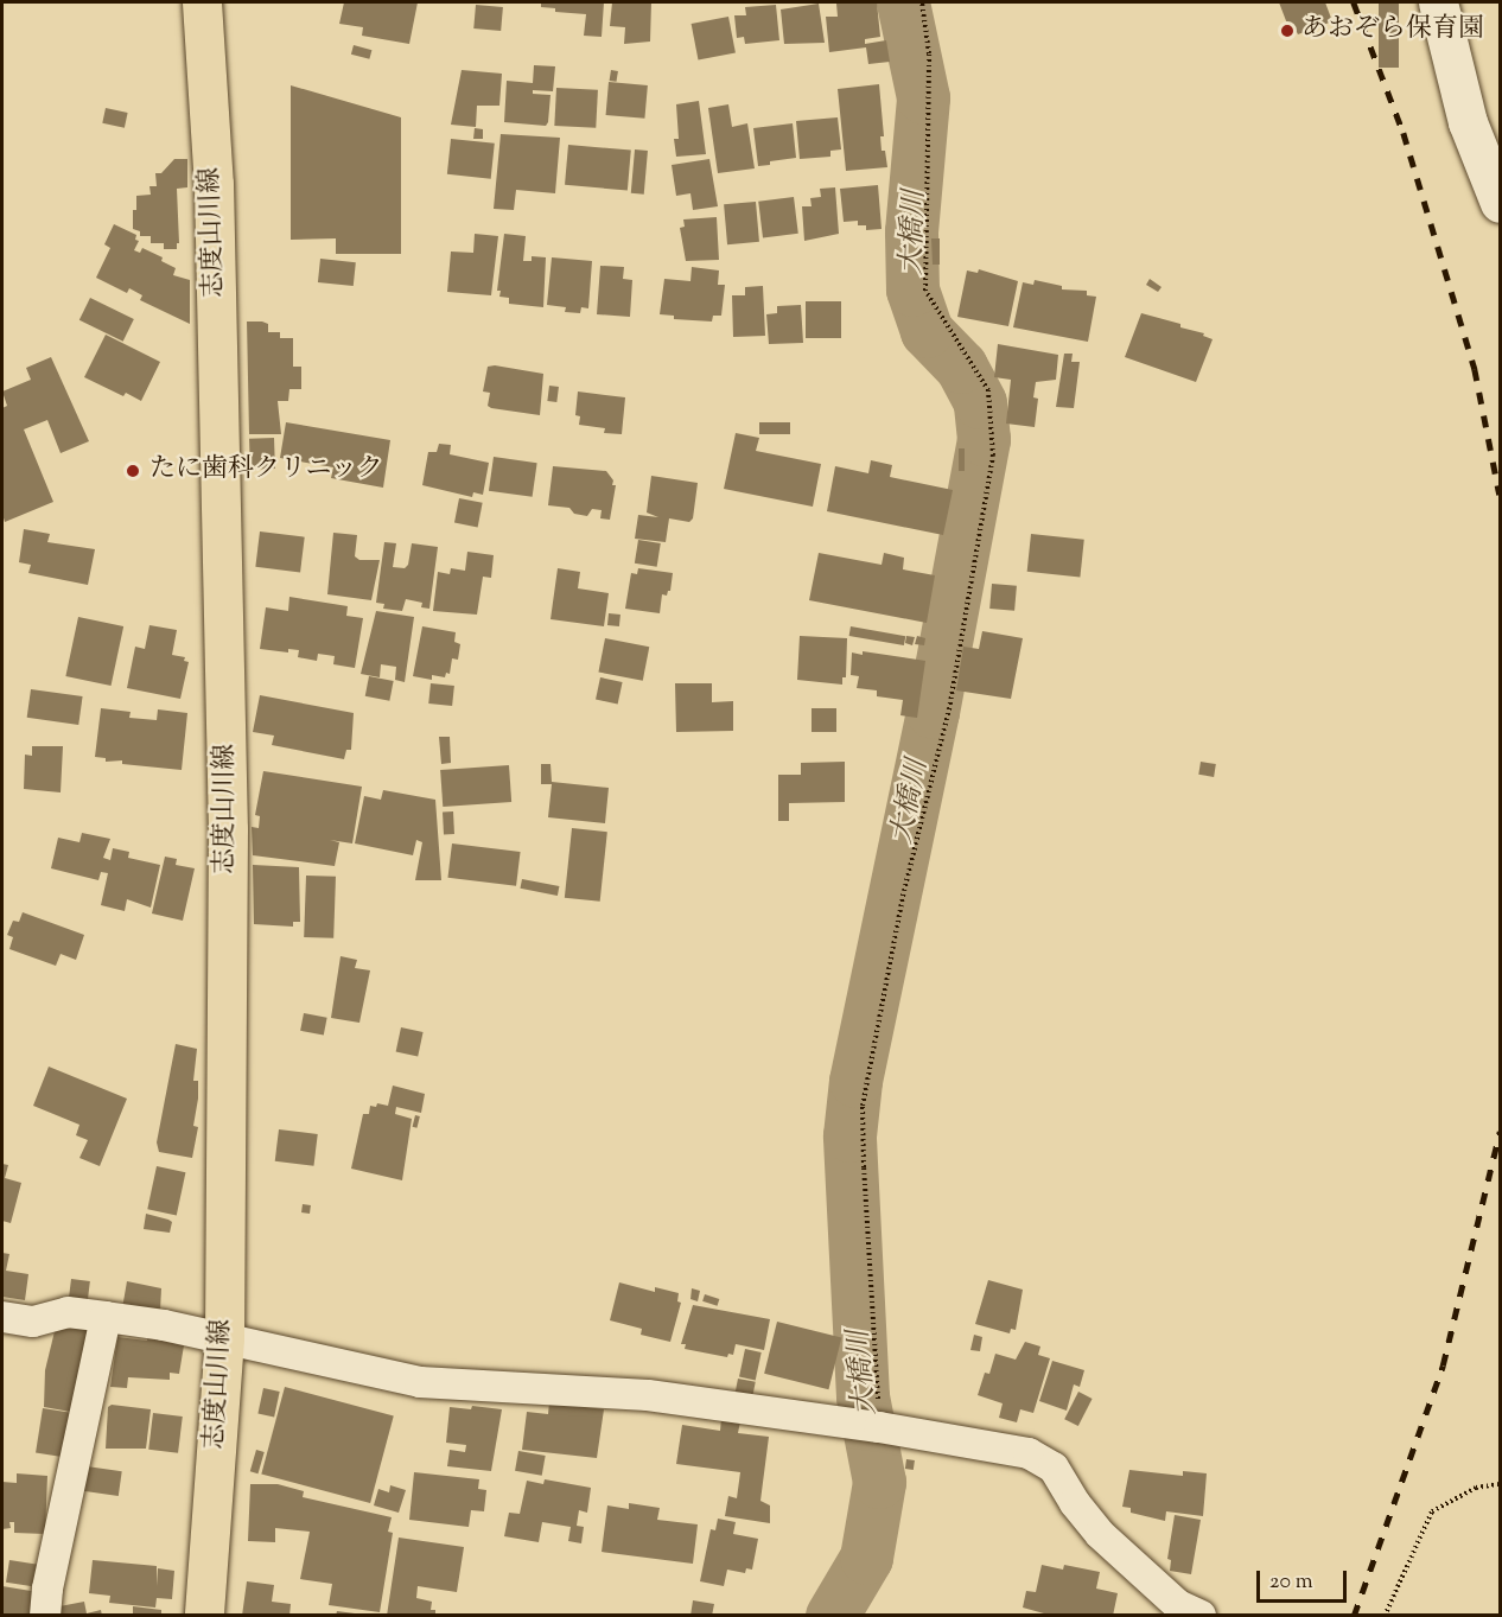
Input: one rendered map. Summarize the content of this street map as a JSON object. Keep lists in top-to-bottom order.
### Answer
{
  "streets": {
    "main road": ["志度山川線"]
  },
  "water": ["大橋川"],
  "places": ["あおぞら保育園", "たに歯科クリニック"],
  "scale_bar": "20 m"
}
